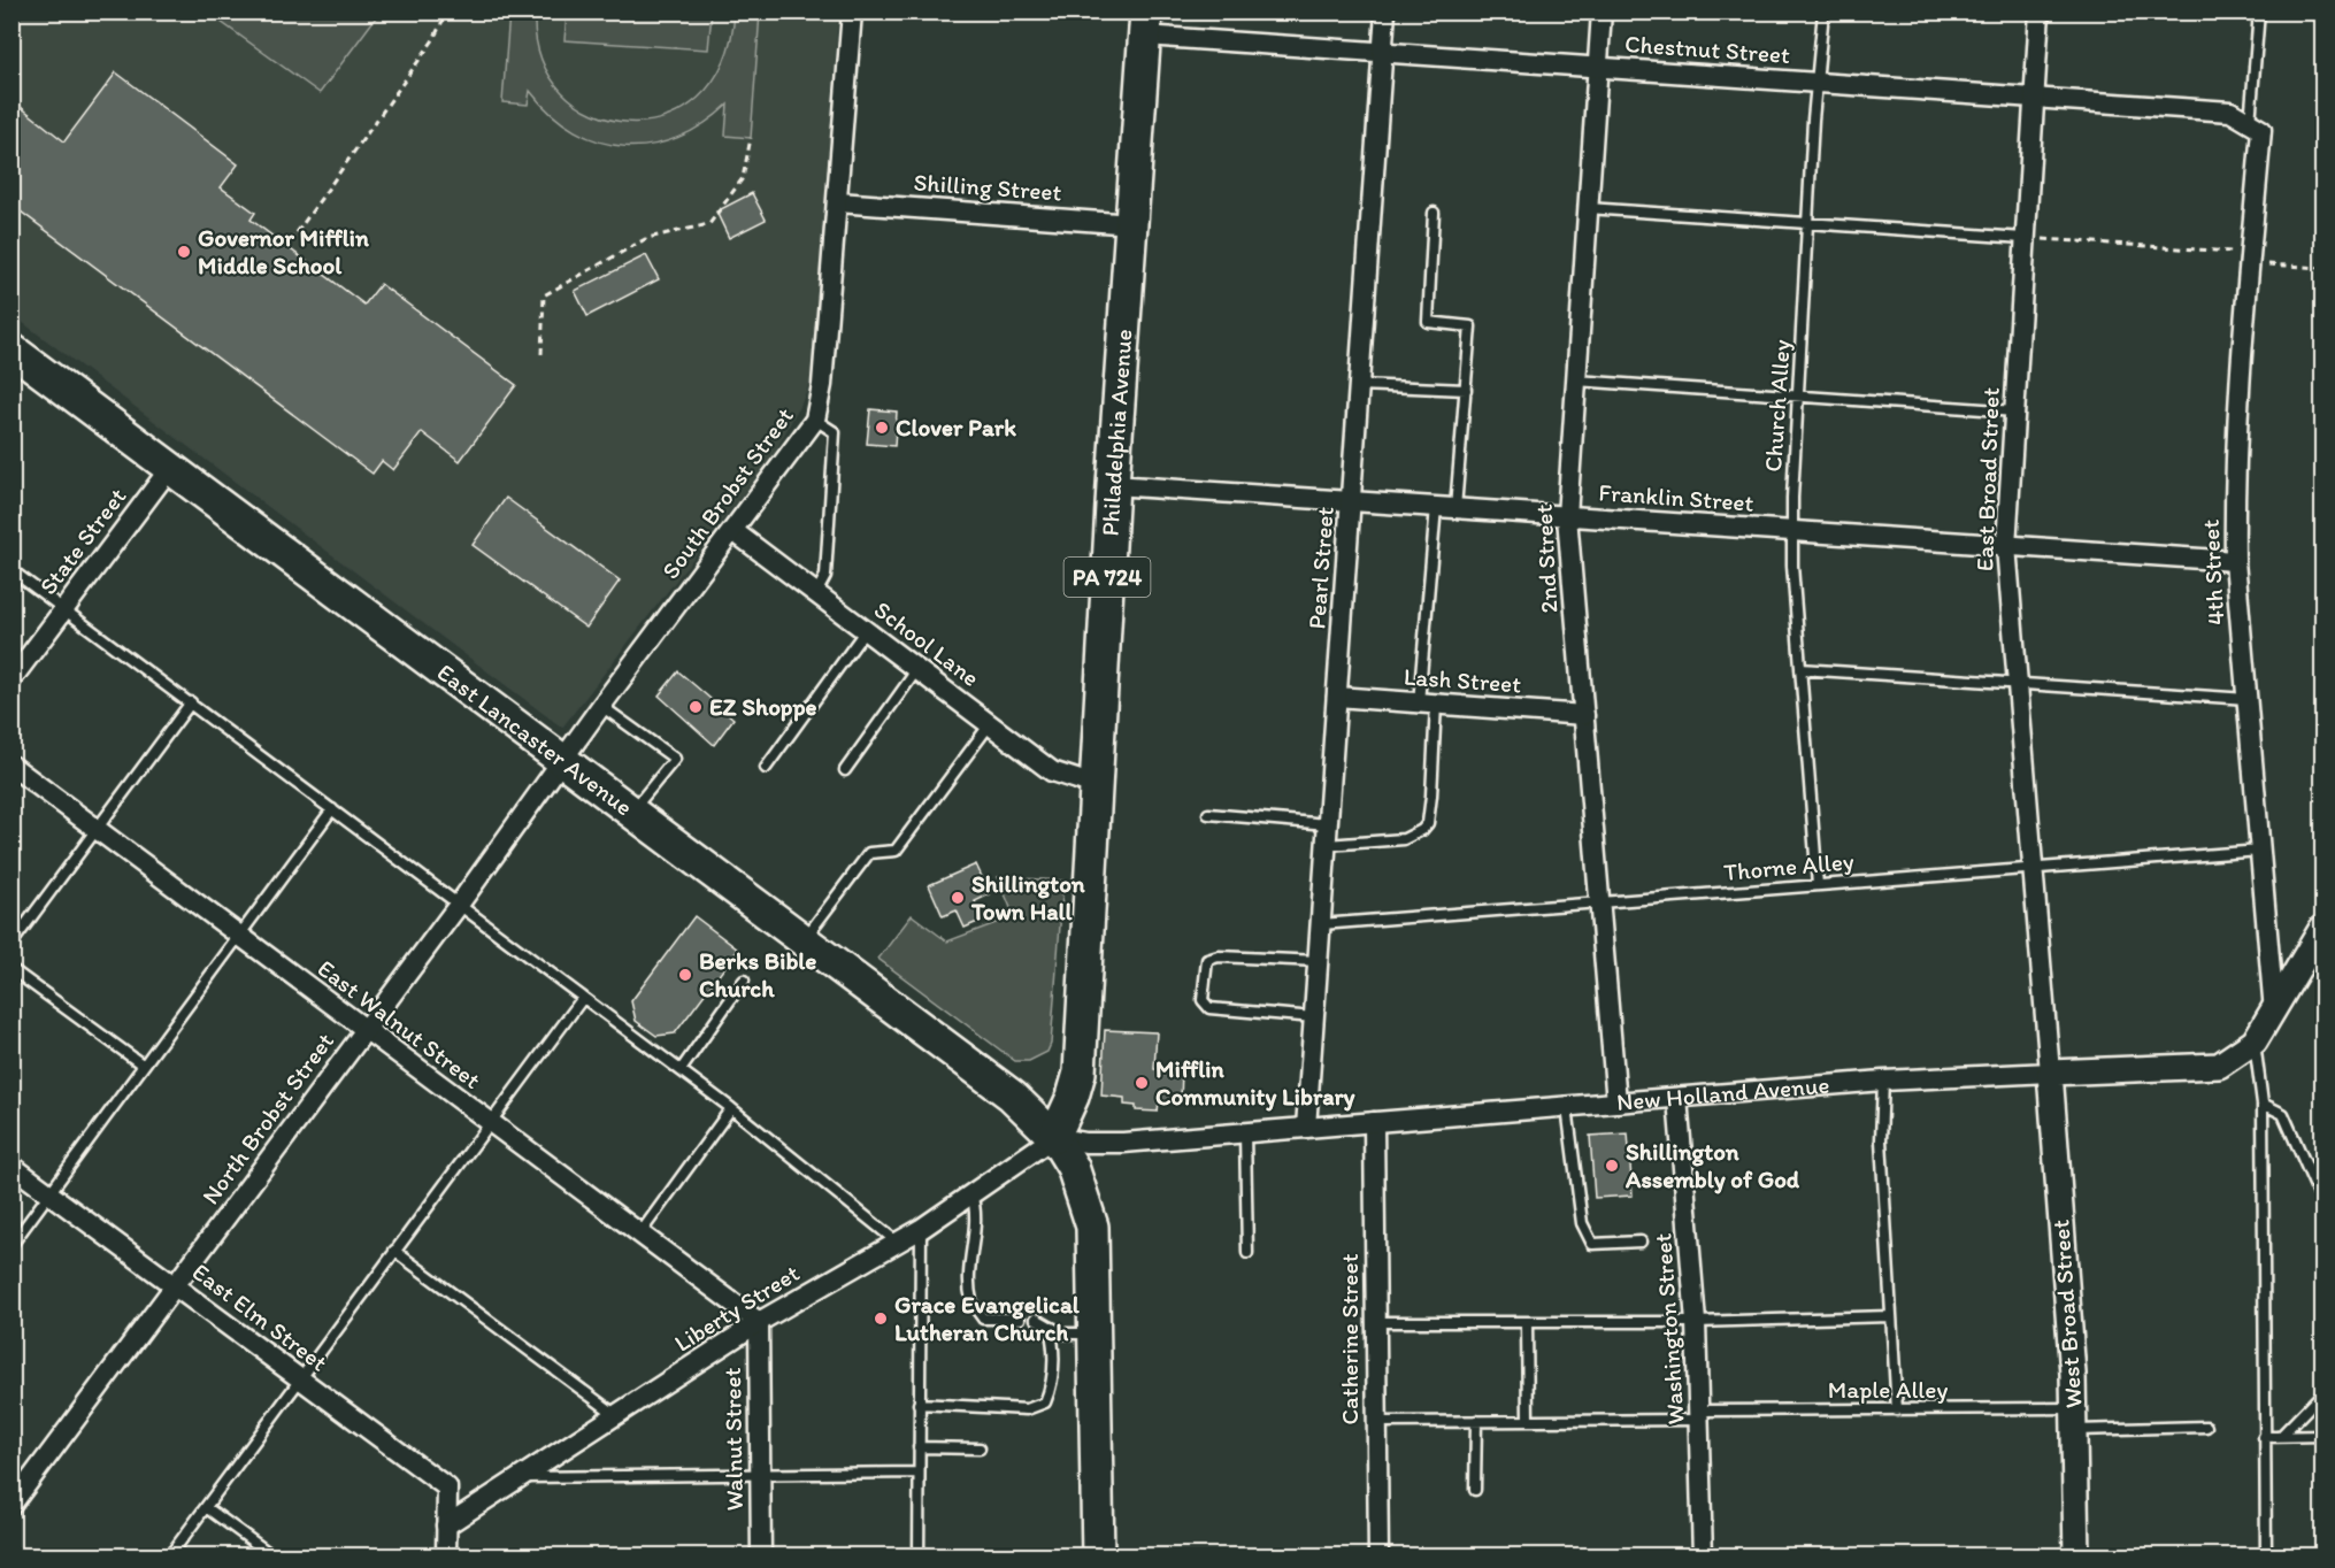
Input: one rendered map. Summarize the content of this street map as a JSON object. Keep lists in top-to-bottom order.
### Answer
{
  "streets": {
    "main road": ["Philadelphia Avenue", "PA 724", "East Lancaster Avenue"],
    "street": [
      "Chestnut Street",
      "Shilling Street",
      "East Broad Street",
      "South Brobst Street",
      "Franklin Street",
      "State Street",
      "2nd Street",
      "Pearl Street",
      "4th Street",
      "School Lane",
      "Lash Street",
      "East Walnut Street",
      "New Holland Avenue",
      "North Brobst Street",
      "Liberty Street",
      "West Broad Street",
      "East Elm Street",
      "Washington Street",
      "Catherine Street",
      "Walnut Street"
    ],
    "lane": ["Church Alley", "Thorne Alley", "Maple Alley"]
  },
  "crossings": [
    ["Chestnut Street", "Church Alley"],
    ["Chestnut Street", "Philadelphia Avenue"],
    ["Chestnut Street", "East Broad Street"],
    ["Chestnut Street", "2nd Street"],
    ["Chestnut Street", "Pearl Street"],
    ["Chestnut Street", "4th Street"],
    ["Shilling Street", "Philadelphia Avenue"],
    ["Shilling Street", "South Brobst Street"],
    ["Church Alley", "Franklin Street"],
    ["Church Alley", "Thorne Alley"],
    ["Philadelphia Avenue", "Franklin Street"],
    ["Philadelphia Avenue", "School Lane"],
    ["Philadelphia Avenue", "East Lancaster Avenue"],
    ["Philadelphia Avenue", "New Holland Avenue"],
    ["Philadelphia Avenue", "Liberty Street"],
    ["East Broad Street", "Franklin Street"],
    ["East Broad Street", "Thorne Alley"],
    ["East Broad Street", "New Holland Avenue"],
    ["East Broad Street", "West Broad Street"],
    ["South Brobst Street", "School Lane"],
    ["South Brobst Street", "East Lancaster Avenue"],
    ["South Brobst Street", "North Brobst Street"],
    ["Franklin Street", "2nd Street"],
    ["Franklin Street", "Pearl Street"],
    ["Franklin Street", "4th Street"],
    ["State Street", "East Lancaster Avenue"],
    ["2nd Street", "Lash Street"],
    ["2nd Street", "Thorne Alley"],
    ["2nd Street", "New Holland Avenue"],
    ["Pearl Street", "Lash Street"],
    ["Pearl Street", "Thorne Alley"],
    ["Pearl Street", "New Holland Avenue"],
    ["4th Street", "Thorne Alley"],
    ["4th Street", "New Holland Avenue"],
    ["East Lancaster Avenue", "New Holland Avenue"],
    ["East Lancaster Avenue", "North Brobst Street"],
    ["East Lancaster Avenue", "Liberty Street"],
    ["East Walnut Street", "North Brobst Street"],
    ["East Walnut Street", "Liberty Street"],
    ["East Walnut Street", "Walnut Street"],
    ["New Holland Avenue", "Liberty Street"],
    ["New Holland Avenue", "West Broad Street"],
    ["New Holland Avenue", "Washington Street"],
    ["New Holland Avenue", "Catherine Street"],
    ["North Brobst Street", "East Elm Street"],
    ["Liberty Street", "East Elm Street"],
    ["Liberty Street", "Walnut Street"],
    ["West Broad Street", "Maple Alley"],
    ["Washington Street", "Maple Alley"],
    ["Catherine Street", "Maple Alley"]
  ],
  "places": [
    "Governor Mifflin Middle School",
    "Clover Park",
    "EZ Shoppe",
    "Shillington Town Hall",
    "Berks Bible Church",
    "Mifflin Community Library",
    "Shillington Assembly of God",
    "Grace Evangelical Lutheran Church"
  ]
}
